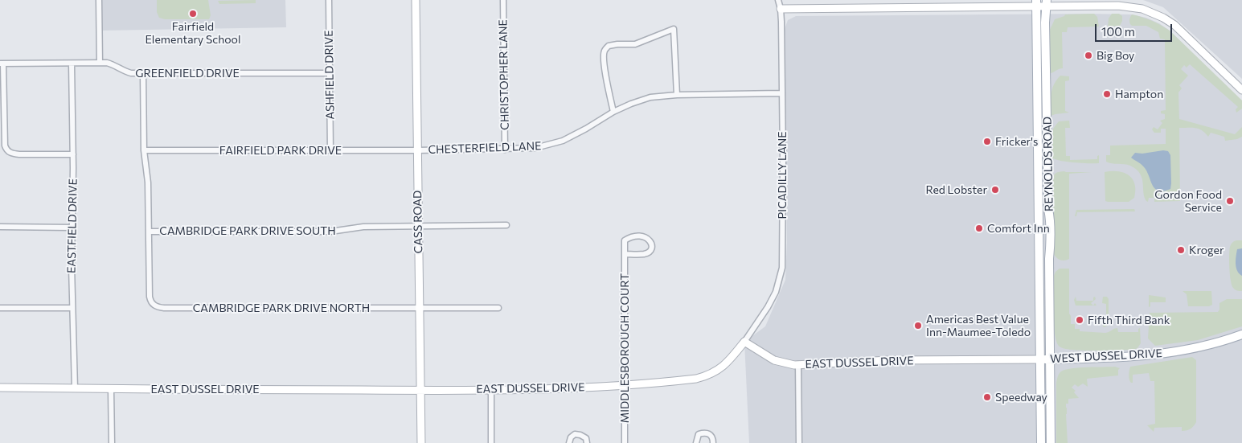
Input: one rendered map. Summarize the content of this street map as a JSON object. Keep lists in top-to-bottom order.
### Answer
{
  "streets": {
    "main road": ["REYNOLDS ROAD", "WEST DUSSEL DRIVE"],
    "street": [
      "GREENFIELD DRIVE",
      "ASHFIELD DRIVE",
      "CHRISTOPHER LANE",
      "CHESTERFIELD LANE",
      "FAIRFIELD PARK DRIVE",
      "PICADILLY LANE",
      "CASS ROAD",
      "EASTFIELD DRIVE",
      "CAMBRIDGE PARK DRIVE SOUTH",
      "CAMBRIDGE PARK DRIVE NORTH",
      "MIDDLESBOROUGH COURT",
      "EAST DUSSEL DRIVE"
    ]
  },
  "crossings": [
    ["GREENFIELD DRIVE", "ASHFIELD DRIVE"],
    ["GREENFIELD DRIVE", "EASTFIELD DRIVE"],
    ["ASHFIELD DRIVE", "FAIRFIELD PARK DRIVE"],
    ["CHRISTOPHER LANE", "CHESTERFIELD LANE"],
    ["CHESTERFIELD LANE", "FAIRFIELD PARK DRIVE"],
    ["CHESTERFIELD LANE", "PICADILLY LANE"],
    ["CHESTERFIELD LANE", "CASS ROAD"],
    ["FAIRFIELD PARK DRIVE", "CASS ROAD"],
    ["REYNOLDS ROAD", "WEST DUSSEL DRIVE"],
    ["REYNOLDS ROAD", "EAST DUSSEL DRIVE"],
    ["PICADILLY LANE", "EAST DUSSEL DRIVE"],
    ["CASS ROAD", "CAMBRIDGE PARK DRIVE SOUTH"],
    ["CASS ROAD", "CAMBRIDGE PARK DRIVE NORTH"],
    ["CASS ROAD", "EAST DUSSEL DRIVE"],
    ["EASTFIELD DRIVE", "EAST DUSSEL DRIVE"],
    ["CAMBRIDGE PARK DRIVE SOUTH", "CAMBRIDGE PARK DRIVE NORTH"],
    ["MIDDLESBOROUGH COURT", "EAST DUSSEL DRIVE"],
    ["WEST DUSSEL DRIVE", "EAST DUSSEL DRIVE"]
  ],
  "places": [
    "Fairfield Elementary School",
    "Big Boy",
    "Hampton",
    "Fricker's",
    "Red Lobster",
    "Gordon Food Service",
    "Comfort Inn",
    "Kroger",
    "Fifth Third Bank",
    "Americas Best Value Inn-Maumee-Toledo",
    "Speedway"
  ],
  "scale_bar": "100 m"
}
